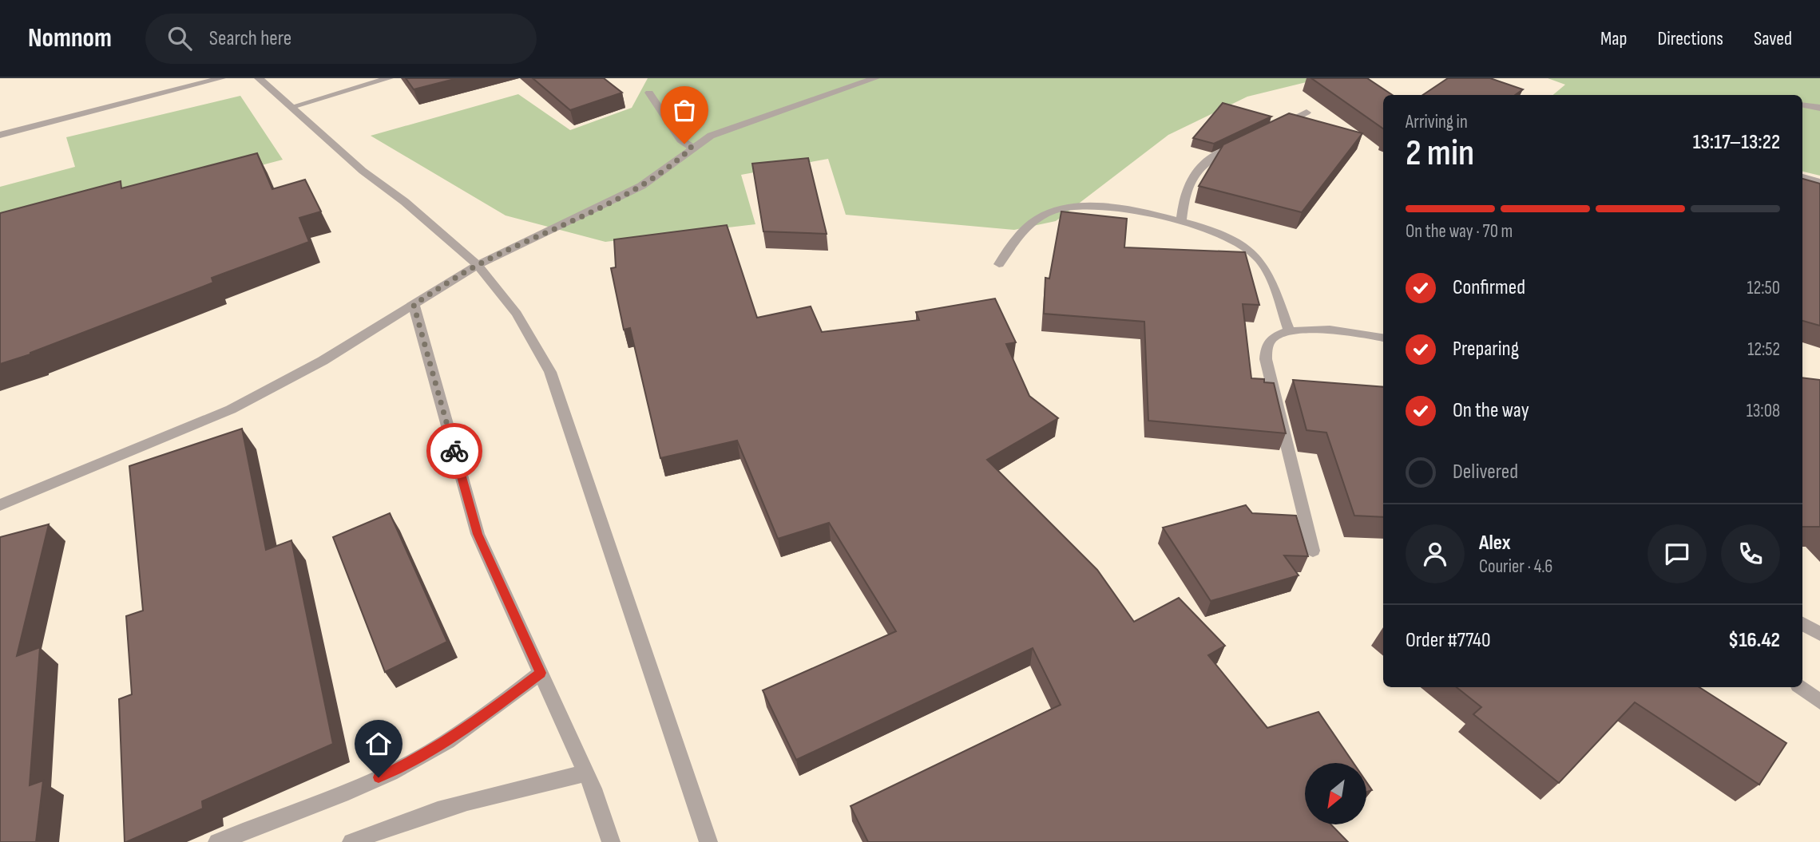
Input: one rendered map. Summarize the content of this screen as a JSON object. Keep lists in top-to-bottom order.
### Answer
{
  "north": "bottom left",
  "page": {
    "header": "Nomnom",
    "search": "Search here",
    "nav": ["Map", "Directions", "Saved"],
    "heading": ["2 min", "Arriving in", "13:17–13:22"],
    "panel": [
      "Alex",
      "Courier · 4.6",
      "Order #7740",
      "$16.42"
    ],
    "bar": "On the way · 70 m",
    "list": [
      ["Confirmed", "12:50"],
      ["Preparing", "12:52"],
      ["On the way", "13:08"],
      "Delivered"
    ]
  }
}
